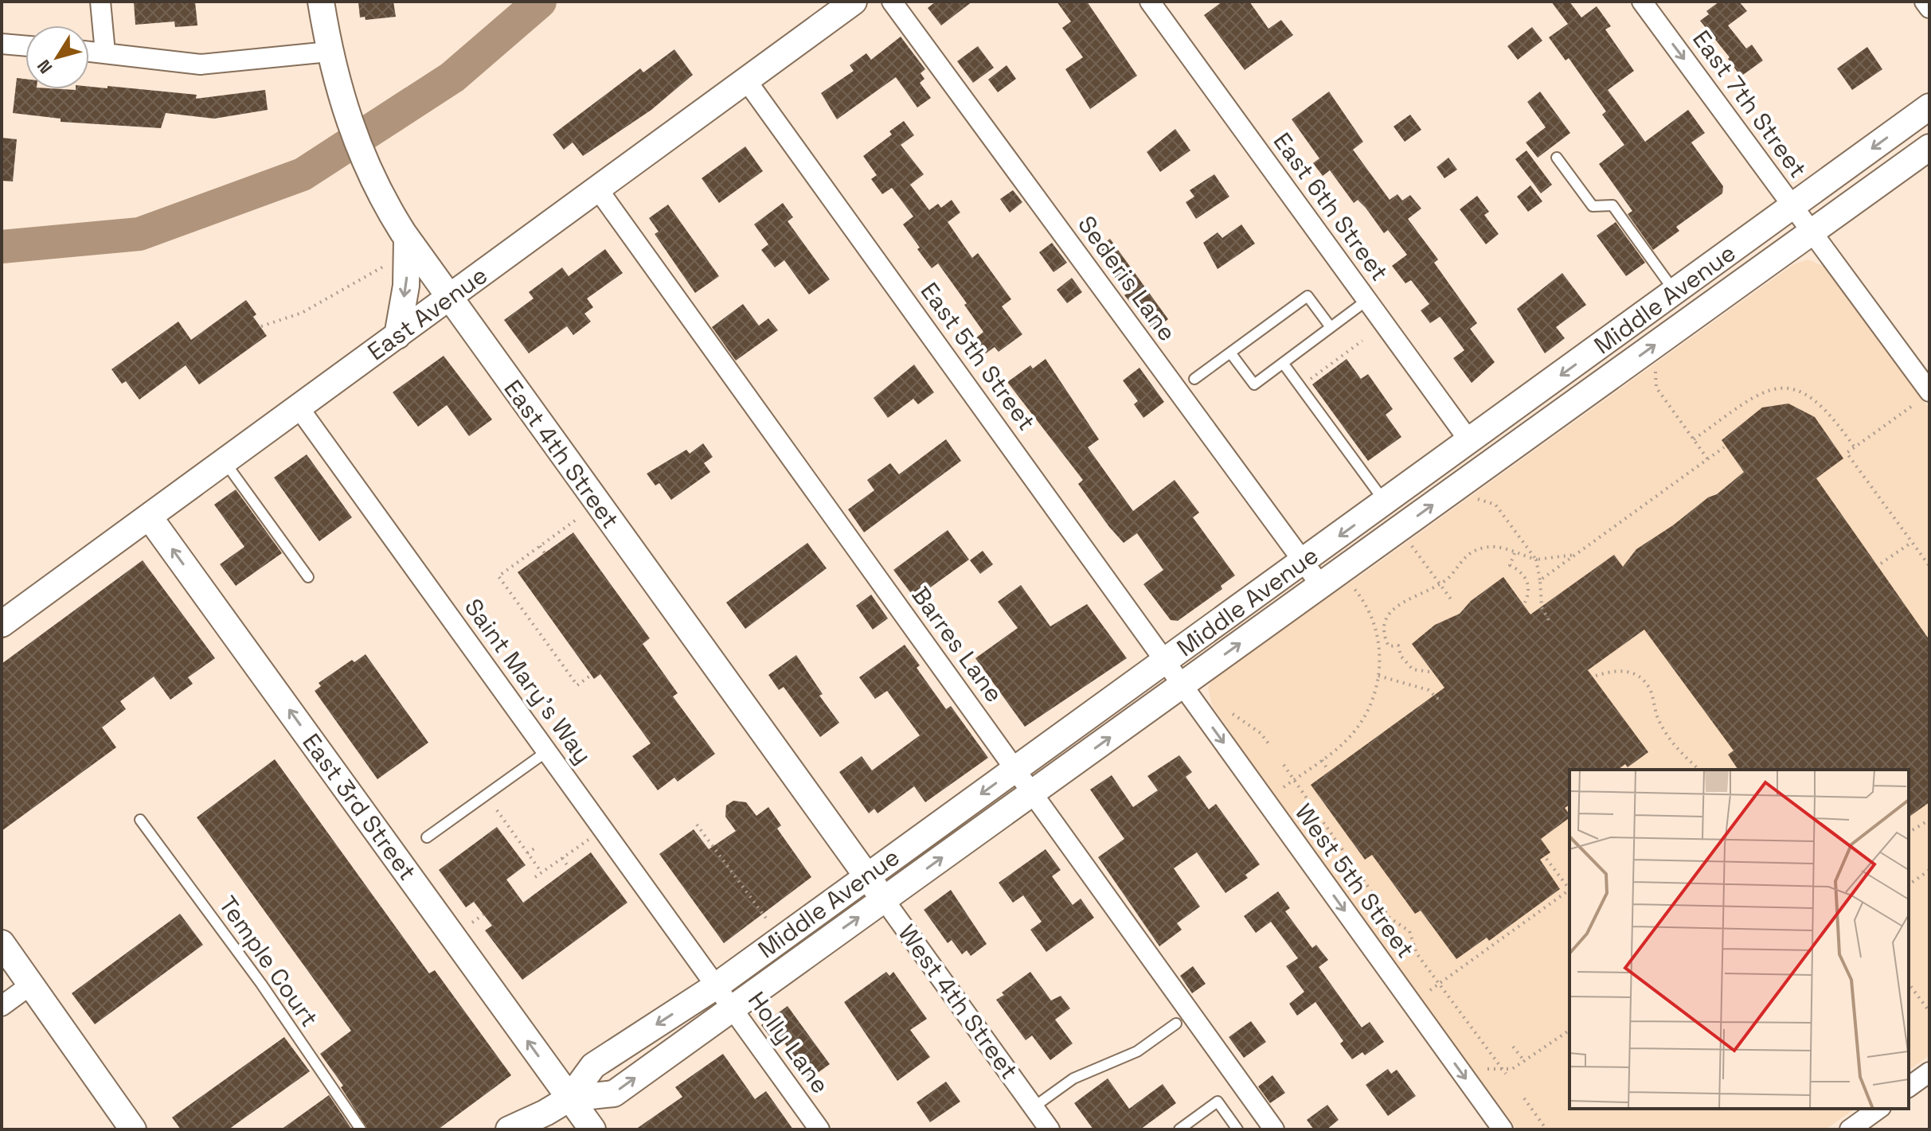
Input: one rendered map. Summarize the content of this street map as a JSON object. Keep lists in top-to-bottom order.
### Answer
{
  "streets": {
    "main road": [
      "Middle Avenue",
      "East Avenue",
      "East 4th Street",
      "East 3rd Street",
      "West 4th Street"
    ],
    "street": [
      "East 7th Street",
      "East 6th Street",
      "Sederis Lane",
      "East 5th Street",
      "Barres Lane",
      "Saint Mary's Way",
      "West 5th Street",
      "Holly Lane"
    ],
    "lane": ["Temple Court"]
  },
  "crossings": [
    ["East 7th Street", "Middle Avenue"],
    ["East 6th Street", "Middle Avenue"],
    ["Sederis Lane", "Middle Avenue"],
    ["Middle Avenue", "East 5th Street"],
    ["Middle Avenue", "East 4th Street"],
    ["Middle Avenue", "Barres Lane"],
    ["Middle Avenue", "Saint Mary's Way"],
    ["Middle Avenue", "East 3rd Street"],
    ["Middle Avenue", "West 5th Street"],
    ["Middle Avenue", "West 4th Street"],
    ["Middle Avenue", "Holly Lane"],
    ["East Avenue", "East 5th Street"],
    ["East Avenue", "East 4th Street"],
    ["East Avenue", "Barres Lane"],
    ["East Avenue", "Saint Mary's Way"],
    ["East Avenue", "East 3rd Street"],
    ["East 5th Street", "West 5th Street"],
    ["East 4th Street", "West 4th Street"],
    ["Saint Mary's Way", "Holly Lane"]
  ],
  "one_way": ["East 7th Street", "East 3rd Street", "West 5th Street"],
  "north": "bottom left"
}
